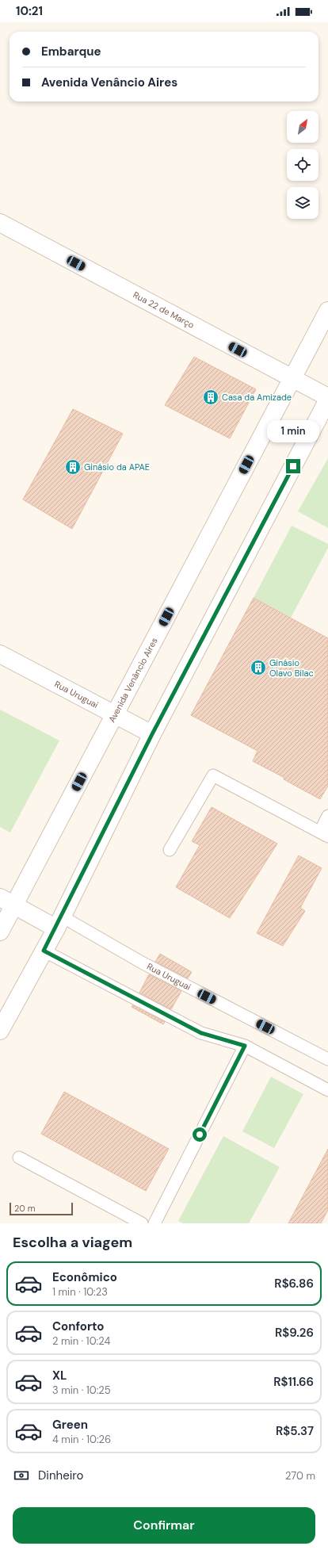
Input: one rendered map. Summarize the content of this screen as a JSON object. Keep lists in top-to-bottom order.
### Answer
{
  "streets": {
    "main road": ["Rua 22 de Março", "Avenida Venâncio Aires", "Rua Uruguai"]
  },
  "crossings": [
    ["Rua 22 de Março", "Avenida Venâncio Aires"],
    ["Avenida Venâncio Aires", "Rua Uruguai"]
  ],
  "places": {
    "building": ["Casa da Amizade", "Ginásio da APAE", "Ginásio Olavo Bilac"]
  },
  "scale_bar": "20 m",
  "north": "top right",
  "page": {
    "status": "10:21",
    "banner": ["Embarque", "Avenida Venâncio Aires"],
    "bubble": "1 min",
    "scale": "20 m",
    "heading": "Escolha a viagem",
    "list": [
      {
        "name": "Econômico",
        "note": "1 min · 10:23",
        "value": "R$6.86"
      },
      {
        "name": "Conforto",
        "note": "2 min · 10:24",
        "value": "R$9.26"
      },
      {
        "name": "XL",
        "note": "3 min · 10:25",
        "value": "R$11.66"
      },
      {
        "name": "Green",
        "note": "4 min · 10:26",
        "value": "R$5.37"
      }
    ],
    "pay": ["Dinheiro", "270 m"],
    "buttons": "Confirmar"
  }
}
